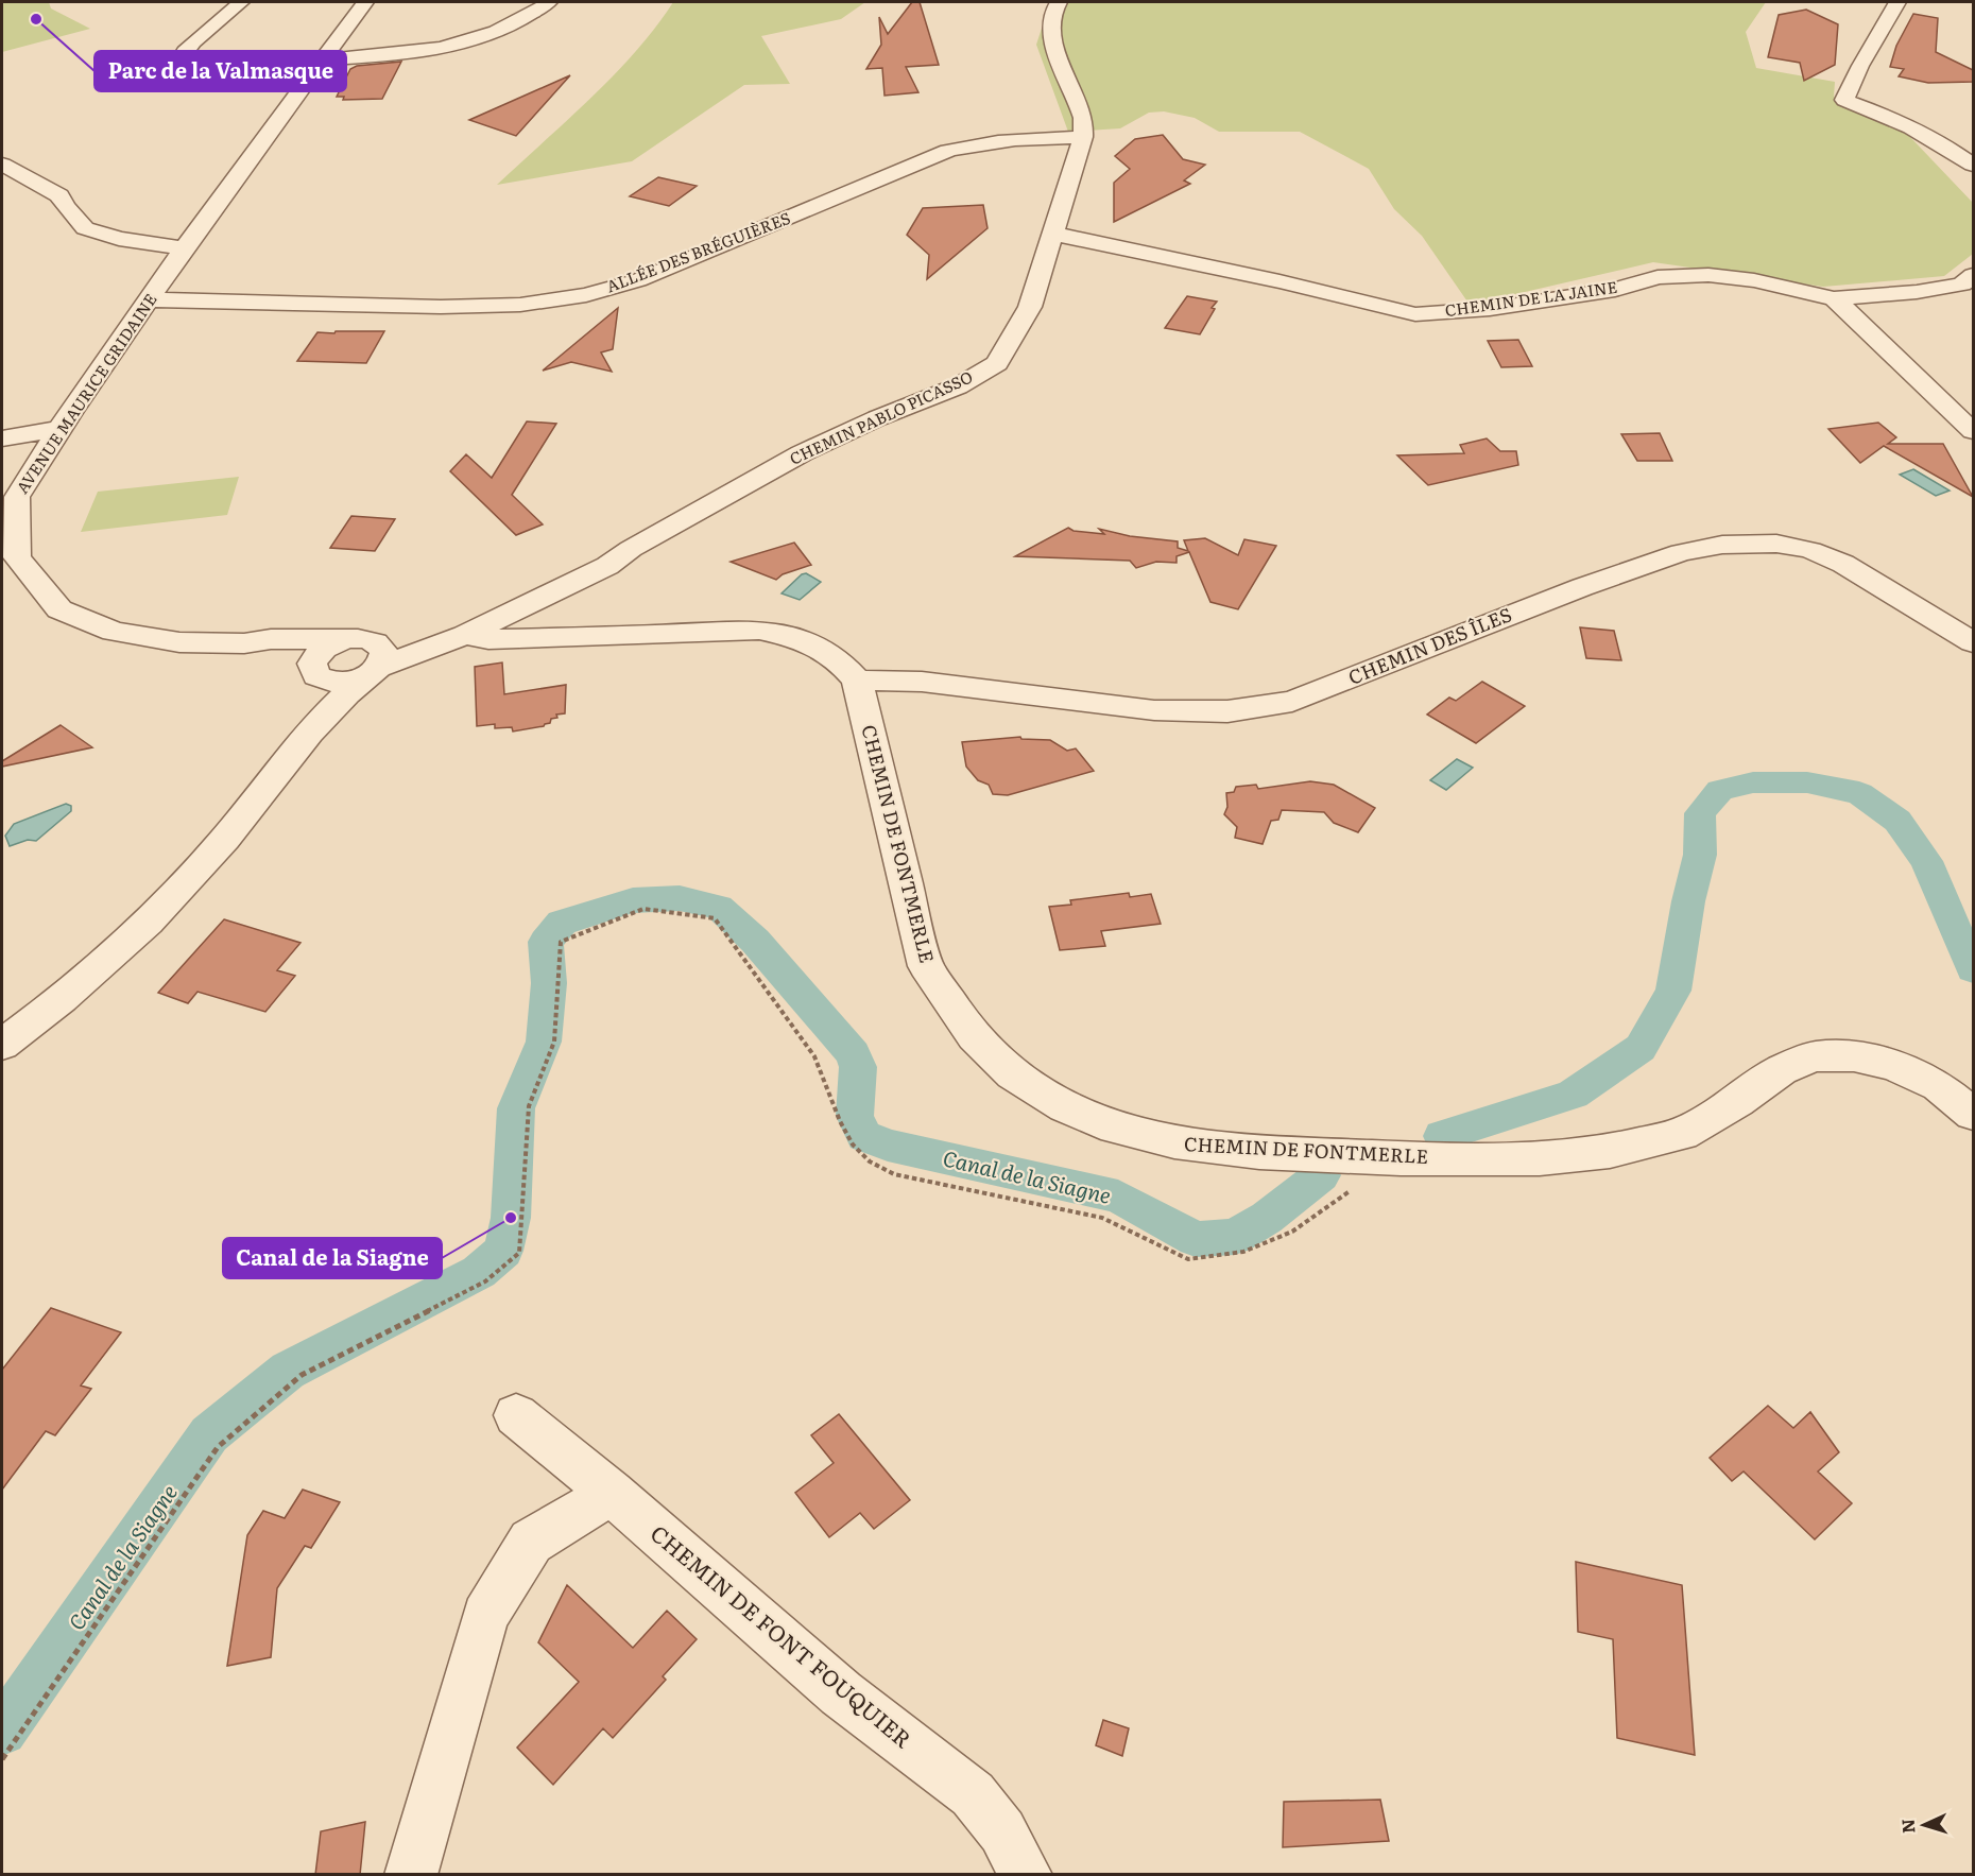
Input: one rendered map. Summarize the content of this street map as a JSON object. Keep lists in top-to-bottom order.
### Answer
{
  "streets": {
    "street": [
      "ALLÉE DES BRÉGUIÈRES",
      "CHEMIN DE LA JAINE",
      "AVENUE MAURICE GRIDAINE",
      "CHEMIN PABLO PICASSO",
      "CHEMIN DES ÎLES",
      "CHEMIN DE FONTMERLE",
      "CHEMIN DE FONT FOUQUIER"
    ]
  },
  "crossings": [
    ["ALLÉE DES BRÉGUIÈRES", "AVENUE MAURICE GRIDAINE"],
    ["ALLÉE DES BRÉGUIÈRES", "CHEMIN PABLO PICASSO"],
    ["CHEMIN DE LA JAINE", "CHEMIN PABLO PICASSO"],
    ["AVENUE MAURICE GRIDAINE", "CHEMIN PABLO PICASSO"],
    ["CHEMIN DES ÎLES", "CHEMIN DE FONTMERLE"]
  ],
  "water": ["Canal de la Siagne"],
  "places": ["Parc de la Valmasque", "Canal de la Siagne"],
  "north": "left"
}
